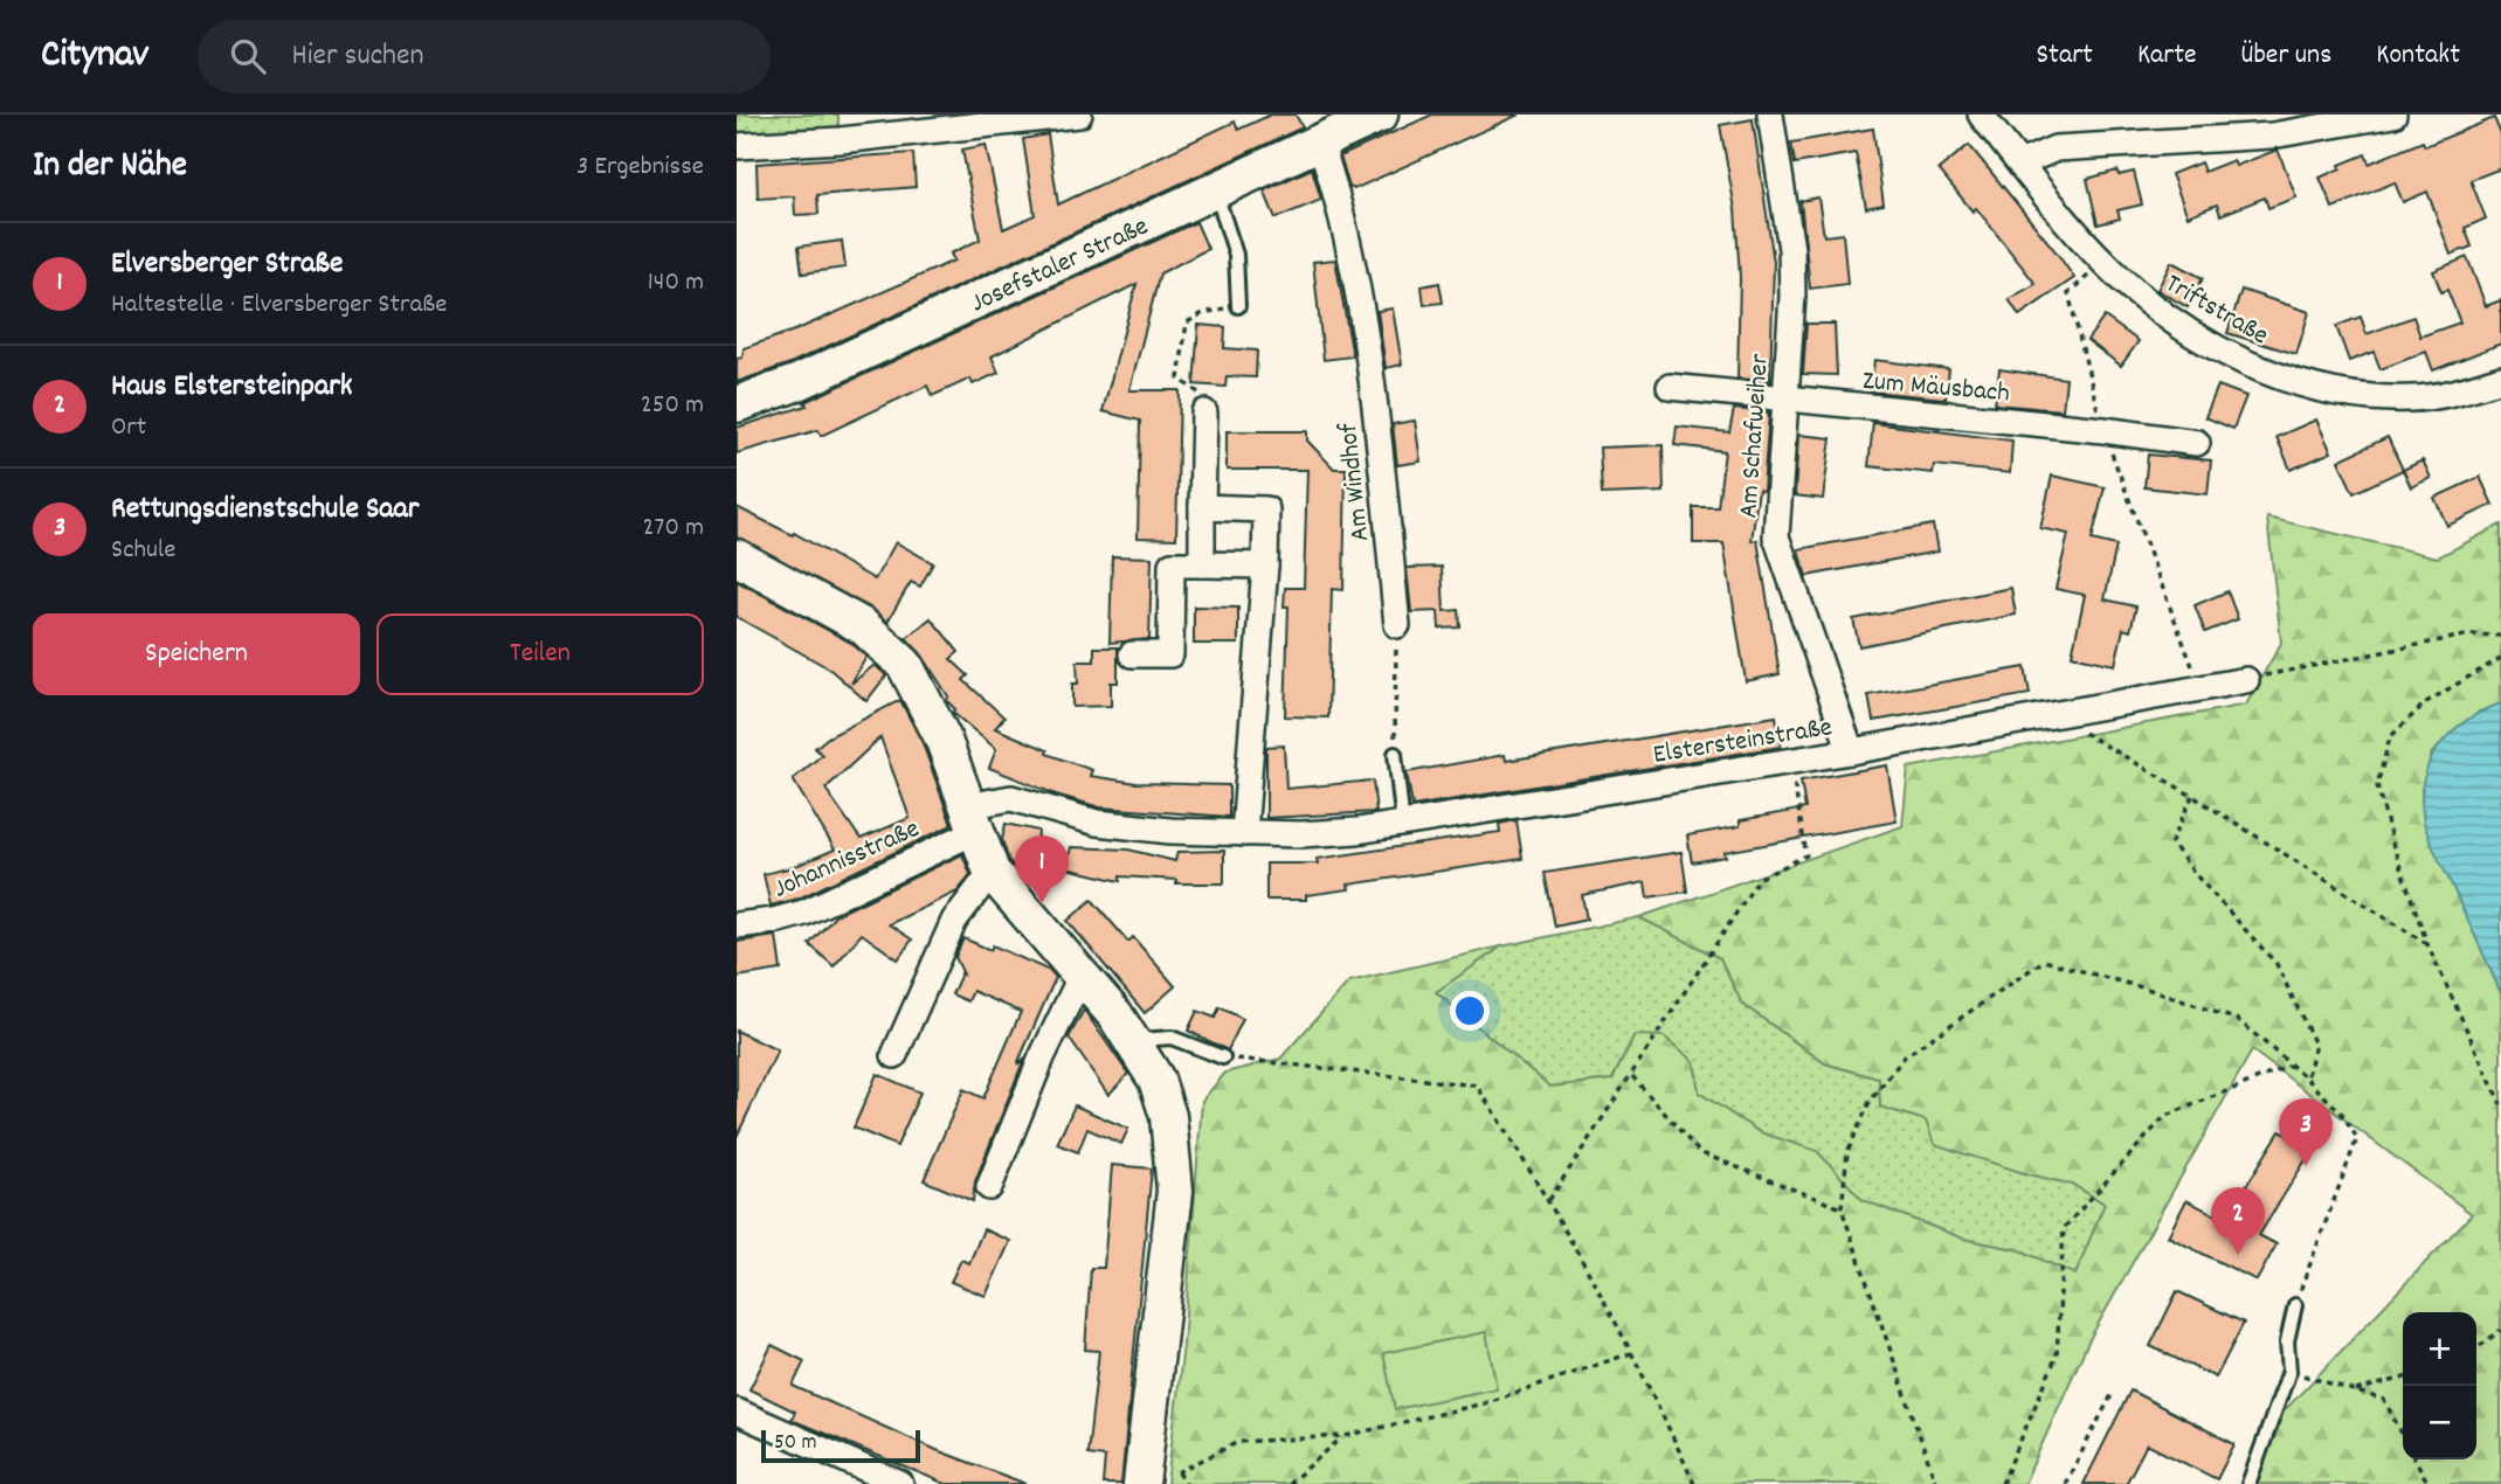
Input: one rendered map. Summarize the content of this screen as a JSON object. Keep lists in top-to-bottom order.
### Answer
{
  "streets": {
    "main road": ["Josefstaler Straße"],
    "street": [
      "Triftstraße",
      "Zum Mäusbach",
      "Am Schafweiher",
      "Am Windhof",
      "Elstersteinstraße",
      "Johannisstraße"
    ]
  },
  "crossings": [
    ["Josefstaler Straße", "Am Windhof"],
    ["Zum Mäusbach", "Am Schafweiher"],
    ["Am Schafweiher", "Elstersteinstraße"],
    ["Elstersteinstraße", "Johannisstraße"]
  ],
  "scale_bar": "50 m",
  "page": {
    "header": "Citynav",
    "search": "Hier suchen",
    "nav": [
      "Start",
      "Karte",
      "Über uns",
      "Kontakt"
    ],
    "heading": ["In der Nähe", "3 Ergebnisse"],
    "list": [
      {
        "mark": "1",
        "name": "Elversberger Straße",
        "note": "Haltestelle · Elversberger Straße",
        "value": "140 m"
      },
      {
        "mark": "2",
        "name": "Haus Elstersteinpark",
        "note": "Ort",
        "value": "250 m"
      },
      {
        "mark": "3",
        "name": "Rettungsdienstschule Saar",
        "note": "Schule",
        "value": "270 m"
      }
    ],
    "buttons": ["Speichern", "Teilen"],
    "pins": ["1", "3", "2"],
    "map_buttons": ["+", "−"],
    "scale": "50 m"
  }
}
